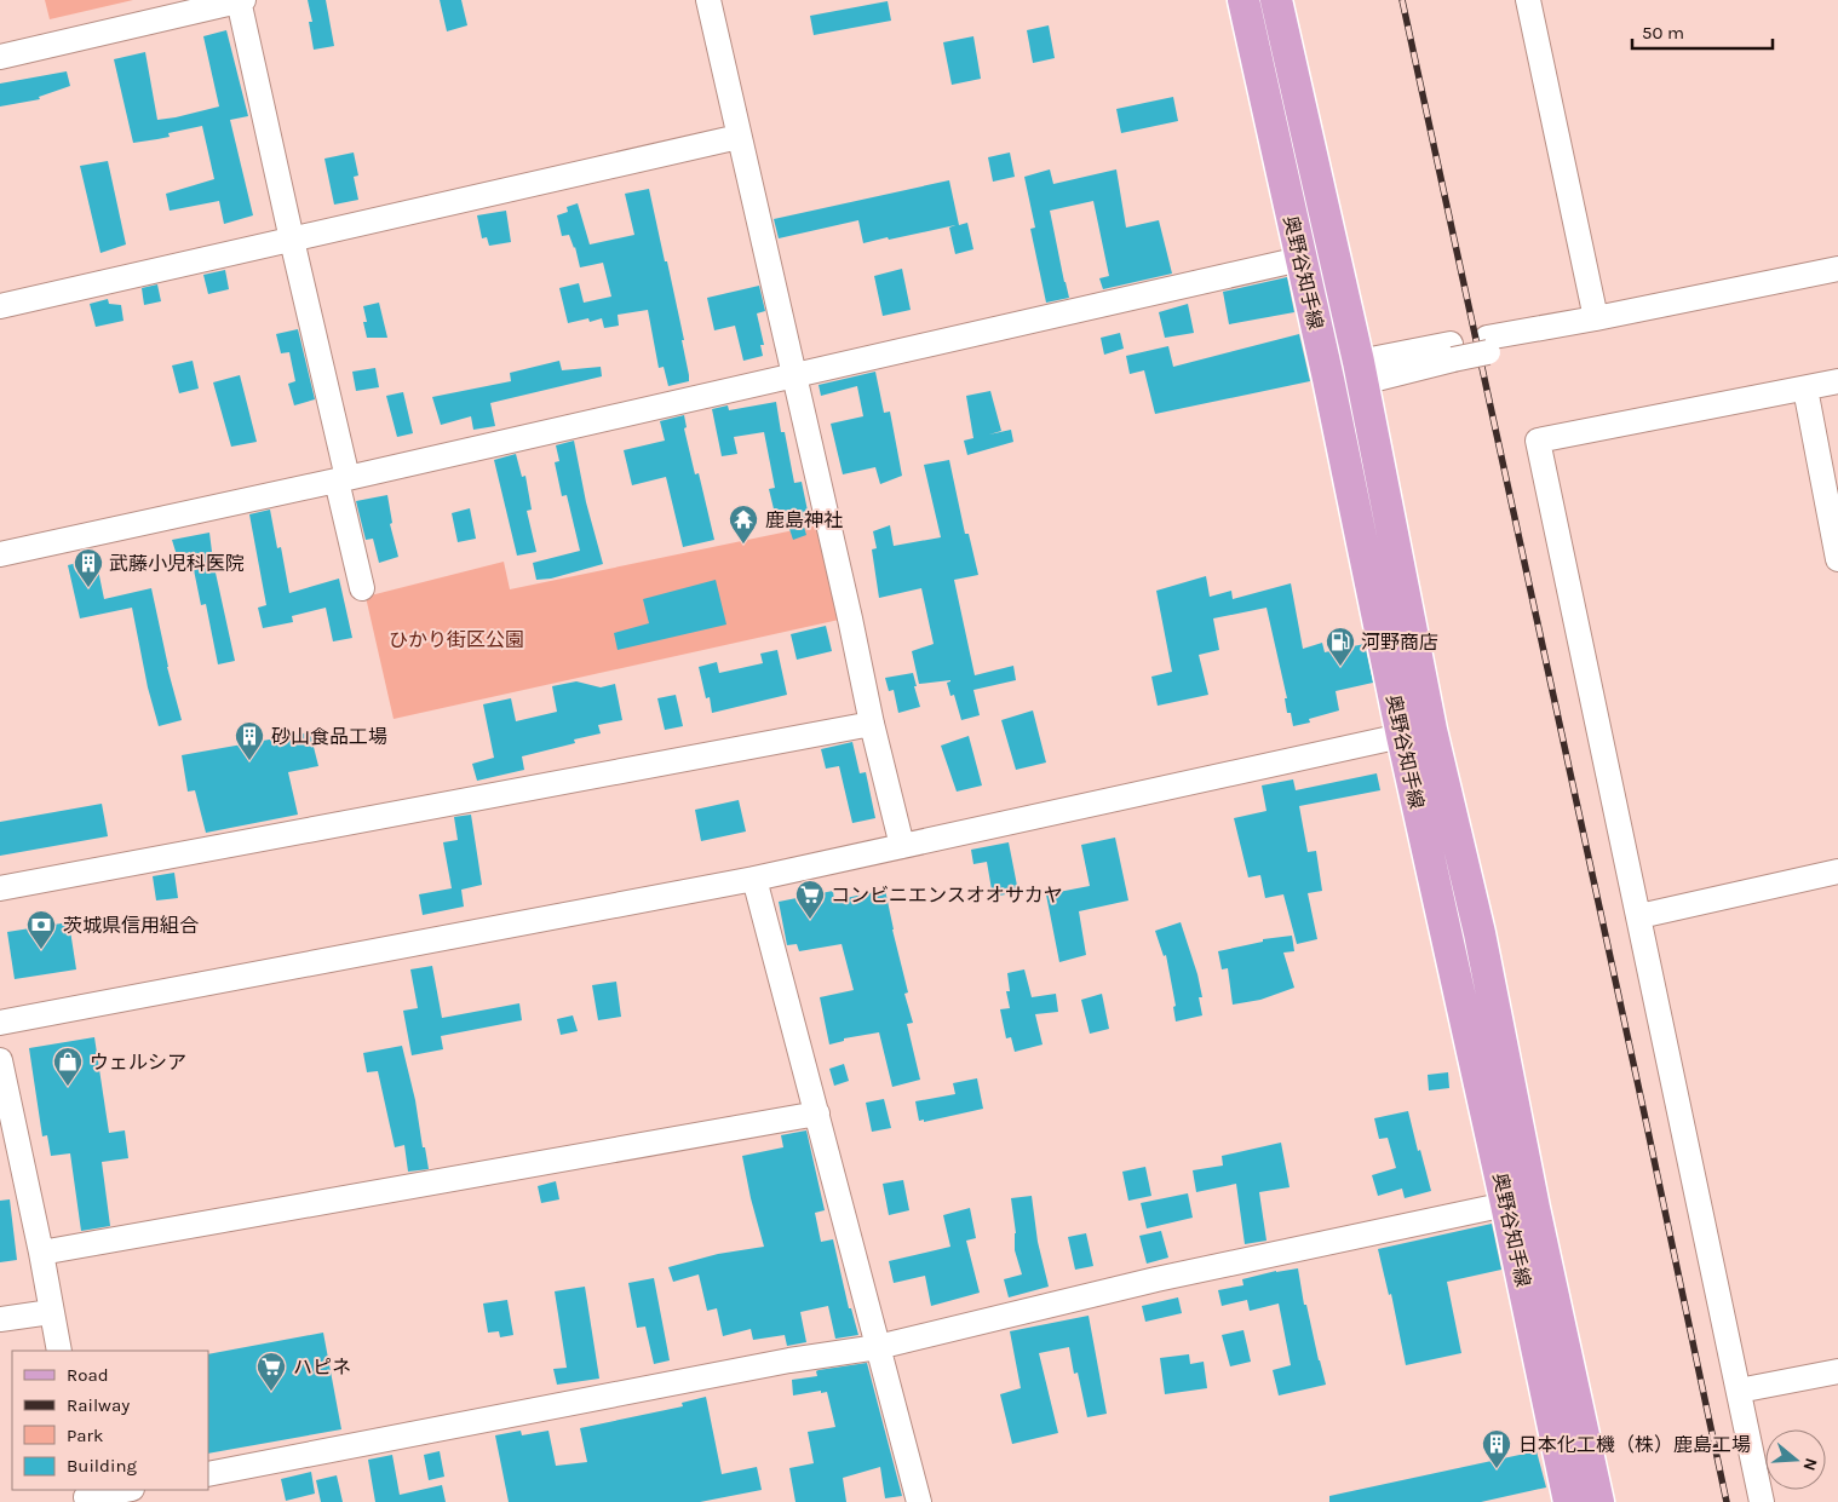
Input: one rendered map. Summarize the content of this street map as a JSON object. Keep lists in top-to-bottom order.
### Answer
{
  "streets": {
    "main road": ["奥野谷知手線"]
  },
  "parks": ["ひかり街区公園"],
  "places": {
    "temple": ["鹿島神社"],
    "building": ["武藤小児科医院", "砂山食品工場", "日本化工機（株）鹿島工場"],
    "fuel station": ["河野商店"],
    "supermarket": ["コンビニエンスオオサカヤ", "ハピネ"],
    "bank": ["茨城県信用組合"],
    "shop": ["ウェルシア"]
  },
  "legend": [
    "Road",
    "Railway",
    "Park",
    "Building"
  ],
  "scale_bar": "50 m",
  "north": "right"
}
